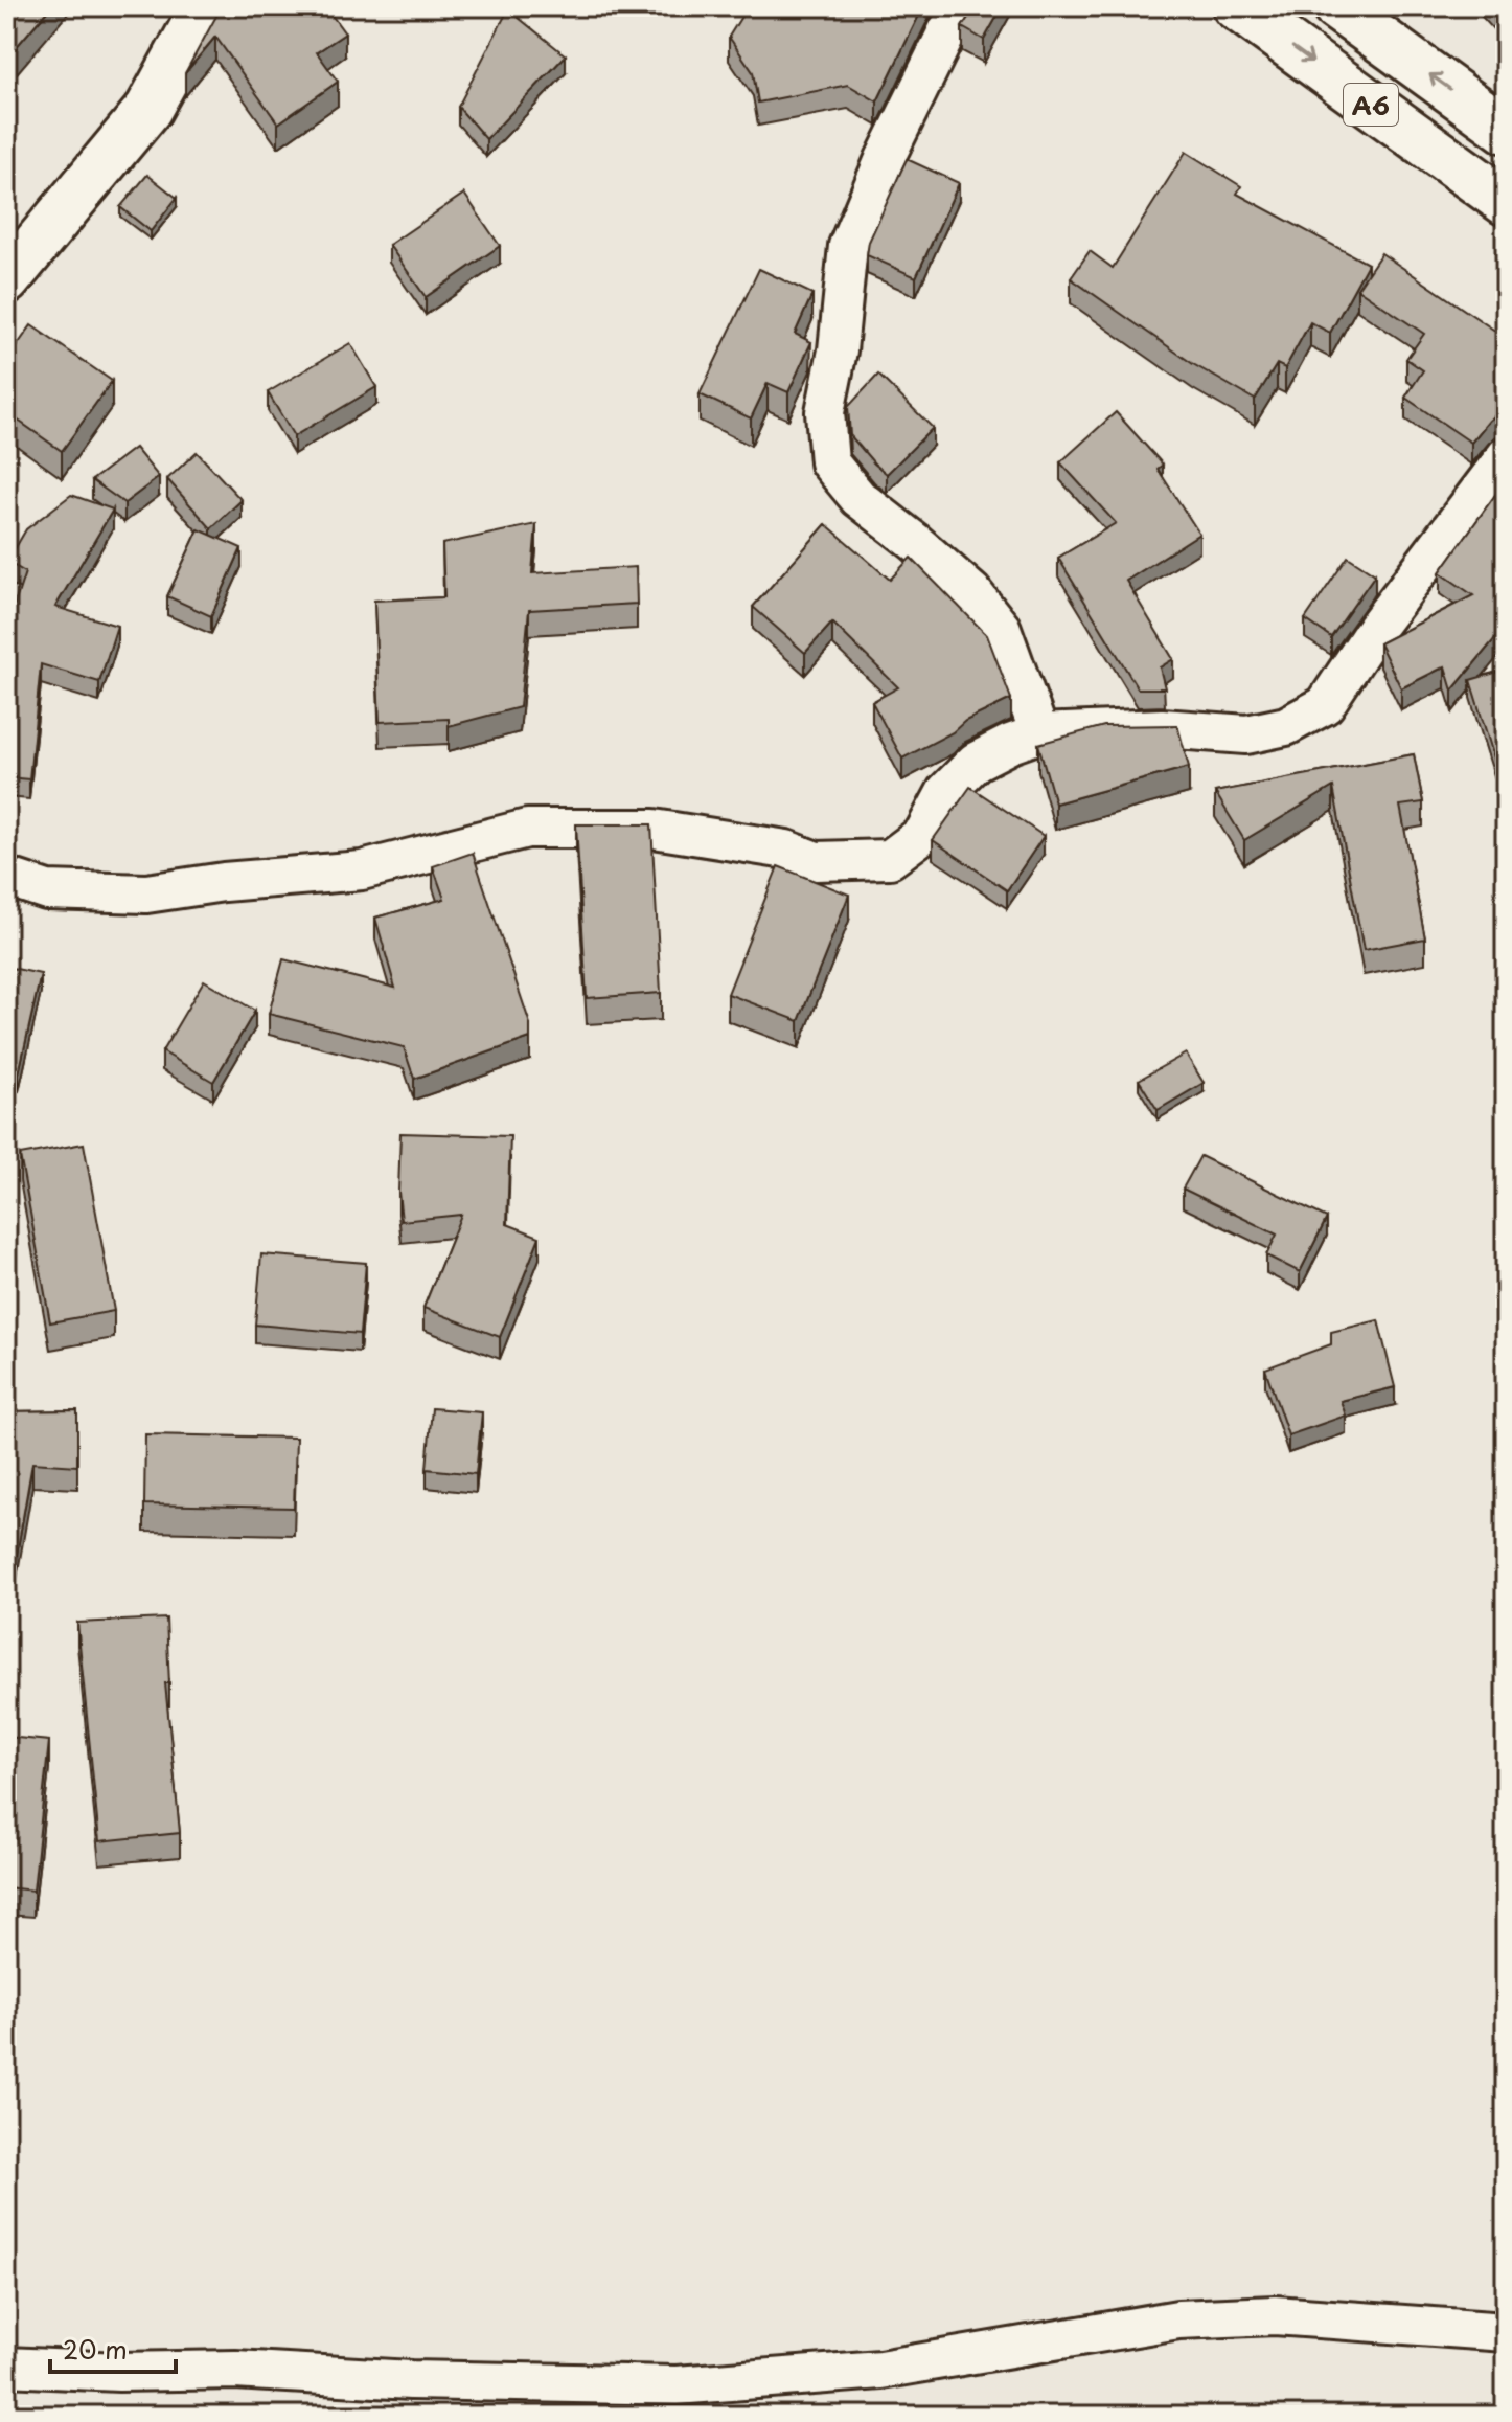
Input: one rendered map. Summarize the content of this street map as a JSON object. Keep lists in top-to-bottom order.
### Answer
{
  "streets": {
    "main road": ["A6"]
  },
  "scale_bar": "20 m"
}
